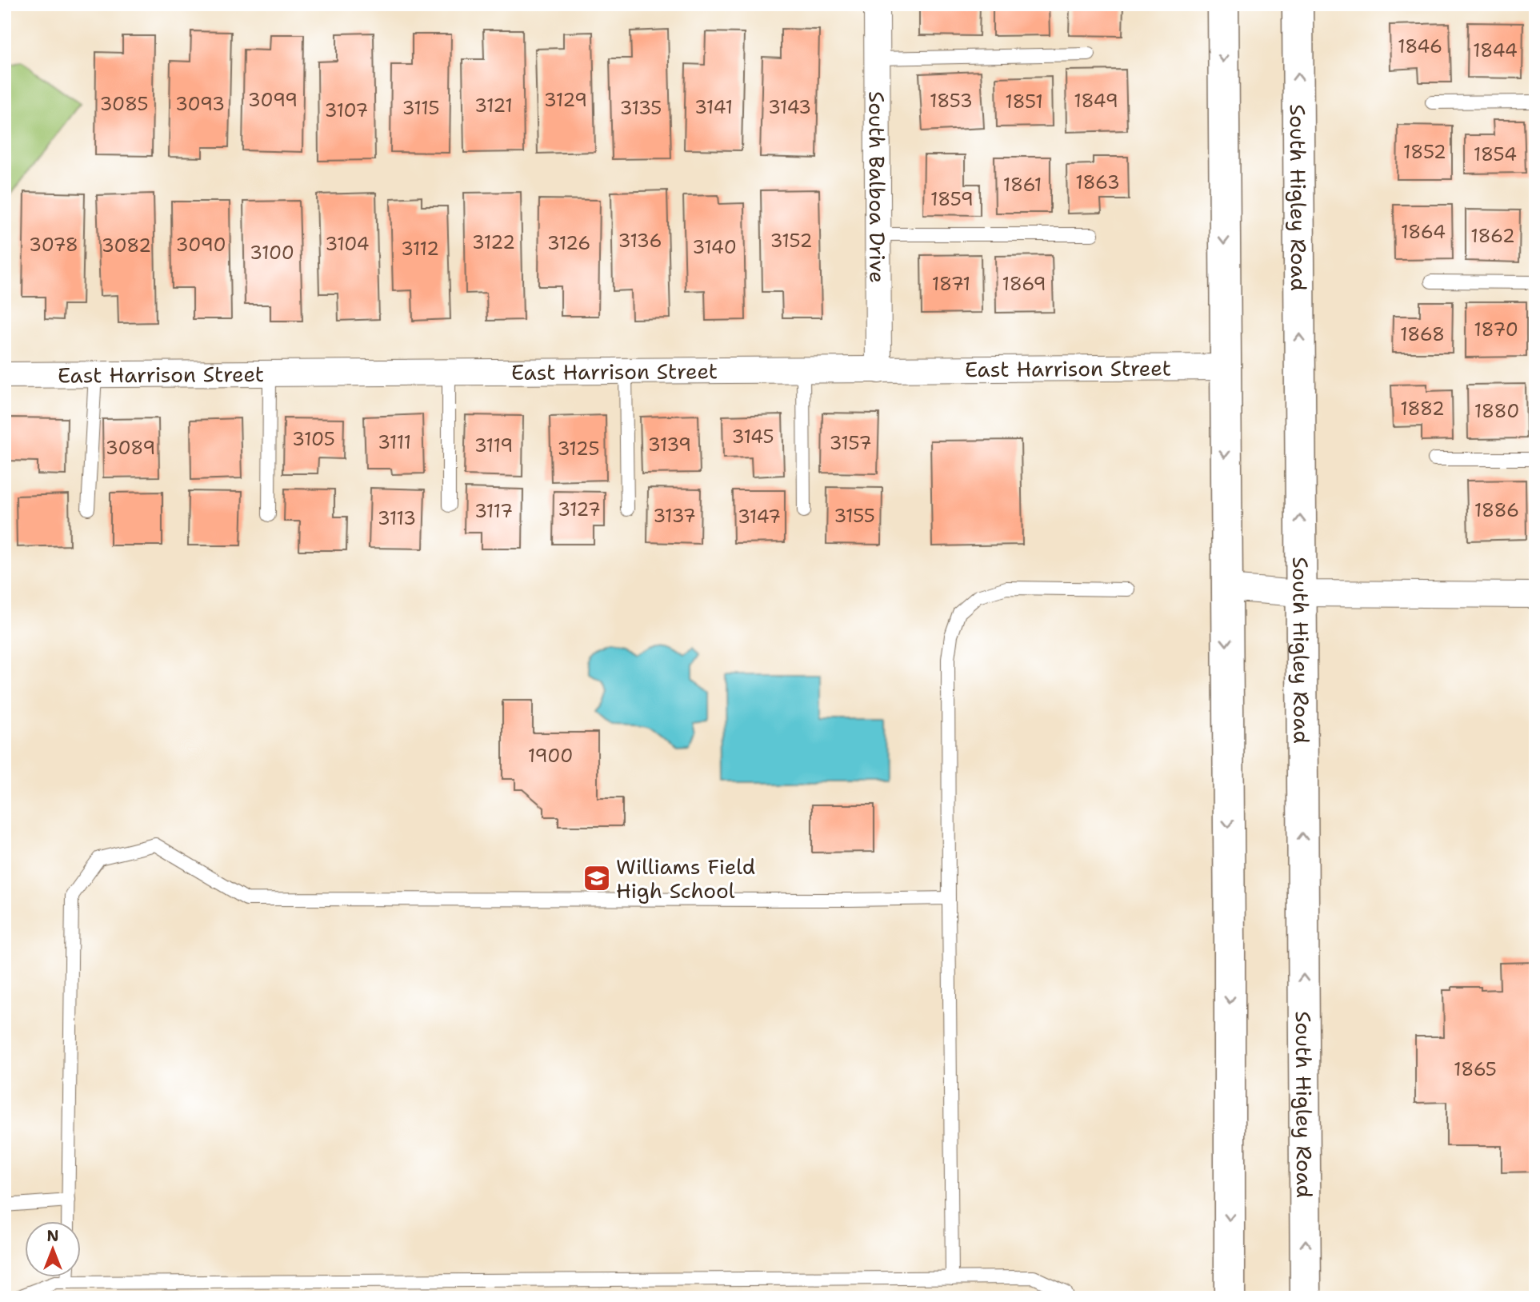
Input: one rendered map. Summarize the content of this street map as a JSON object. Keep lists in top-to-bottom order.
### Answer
{
  "streets": {
    "main road": ["South Higley Road"],
    "street": ["South Balboa Drive", "East Harrison Street"]
  },
  "crossings": [
    ["South Balboa Drive", "East Harrison Street"]
  ],
  "places": {
    "school or university": ["Williams Field High School"]
  },
  "house_numbers": [
    "1846",
    "1844",
    "3099",
    "3129",
    "1853",
    "1849",
    "1851",
    "3085",
    "3093",
    "3121",
    "3141",
    "3143",
    "3115",
    "3135",
    "3107",
    "1852",
    "1854",
    "1863",
    "1861",
    "1859",
    "1864",
    "1862",
    "3136",
    "3152",
    "3122",
    "3126",
    "3104",
    "3078",
    "3090",
    "3082",
    "3140",
    "3112",
    "3100",
    "1871",
    "1869",
    "1870",
    "1868",
    "1882",
    "1880",
    "3145",
    "3105",
    "3111",
    "3157",
    "3139",
    "3119",
    "3089",
    "3125",
    "3127",
    "1886",
    "3117",
    "3137",
    "3155",
    "3147",
    "3113",
    "1900",
    "1865"
  ],
  "north": "top"
}
